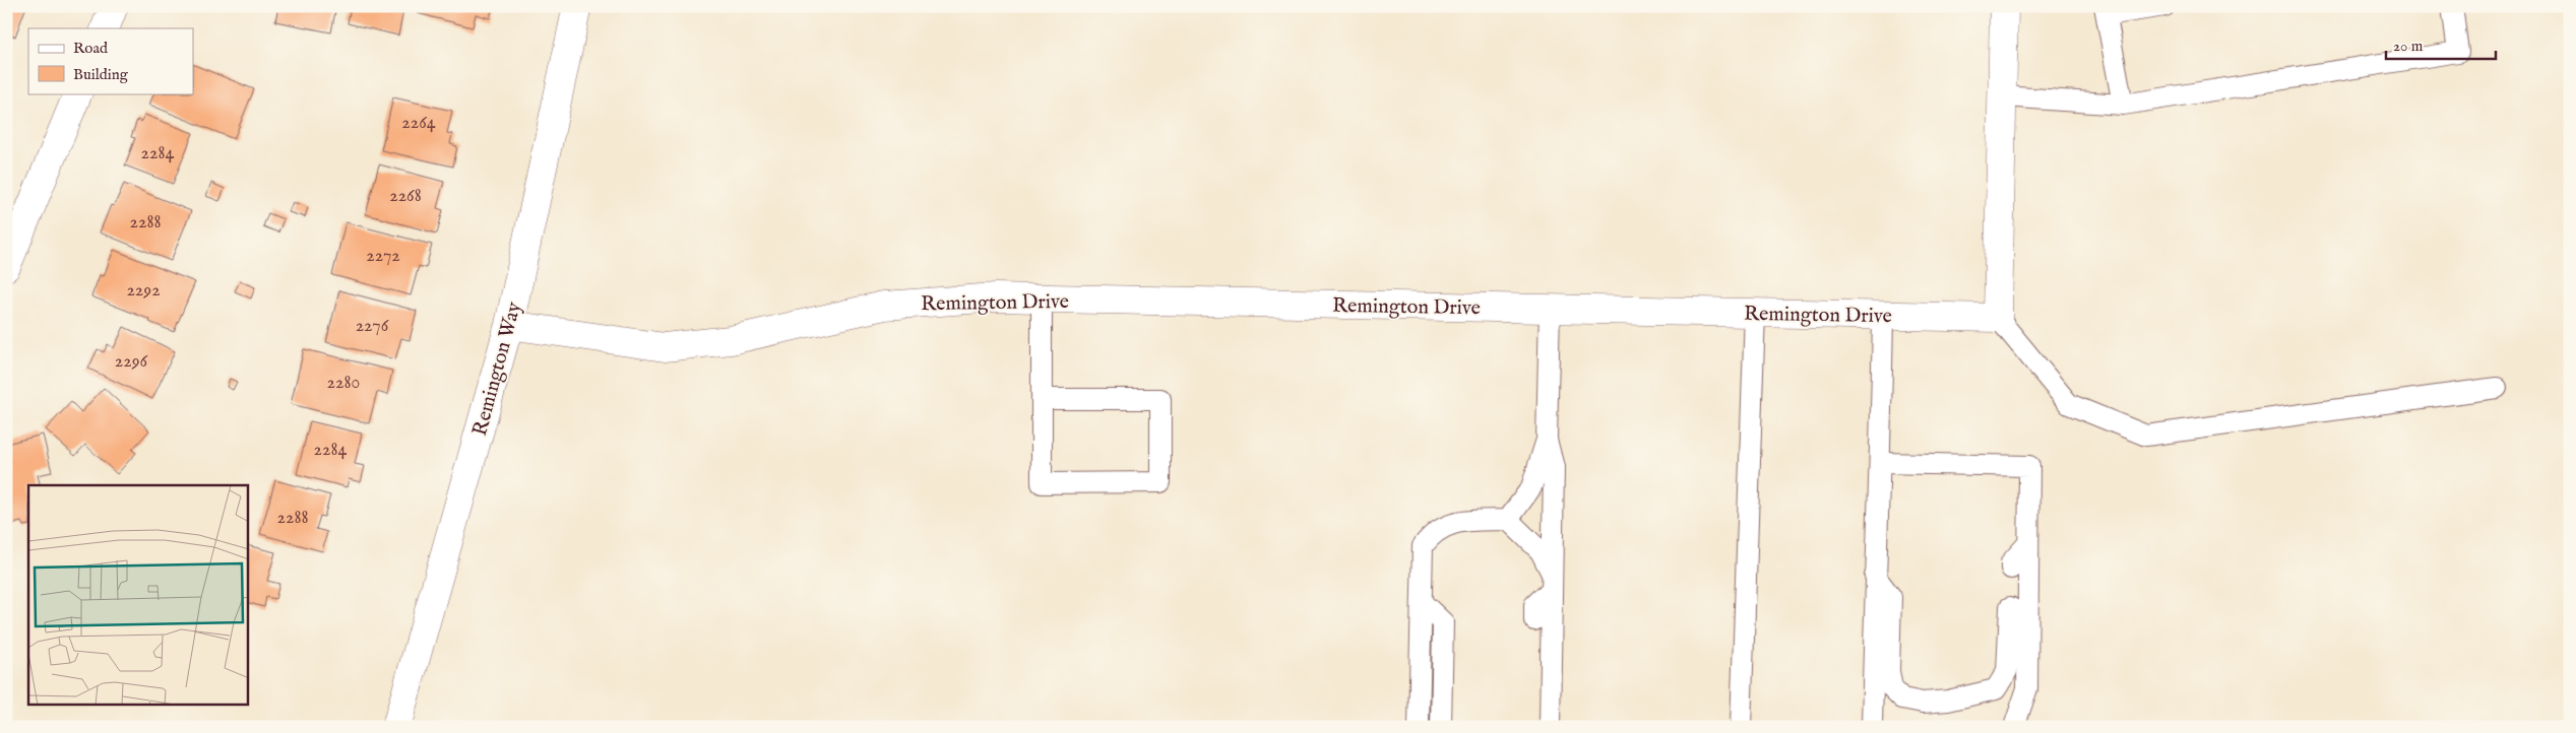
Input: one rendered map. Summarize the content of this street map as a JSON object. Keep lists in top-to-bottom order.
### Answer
{
  "streets": {
    "street": ["Remington Drive", "Remington Way"]
  },
  "crossings": [
    ["Remington Drive", "Remington Way"]
  ],
  "house_numbers": [
    "2264",
    "2284",
    "2268",
    "2288",
    "2272",
    "2292",
    "2276",
    "2296",
    "2280",
    "2284",
    "2288"
  ],
  "legend": ["Road", "Building"],
  "scale_bar": "20 m"
}
